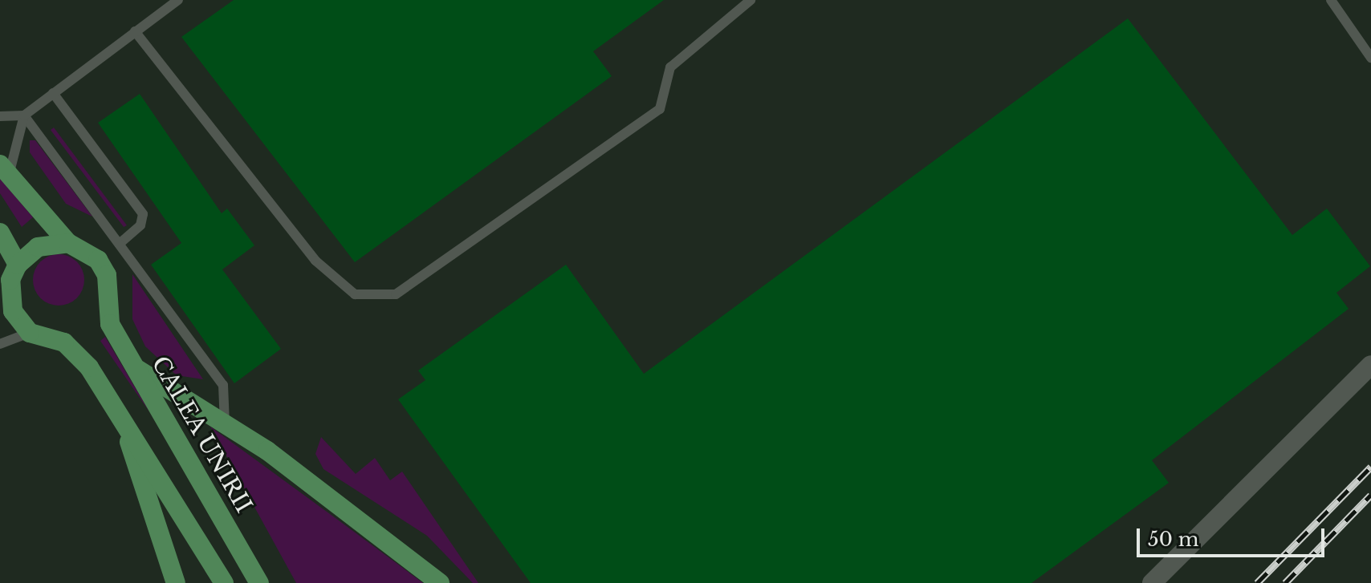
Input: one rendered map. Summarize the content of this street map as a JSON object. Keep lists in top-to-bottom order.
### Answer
{
  "streets": {
    "main road": ["CALEA UNIRII"]
  },
  "scale_bar": "50 m"
}
